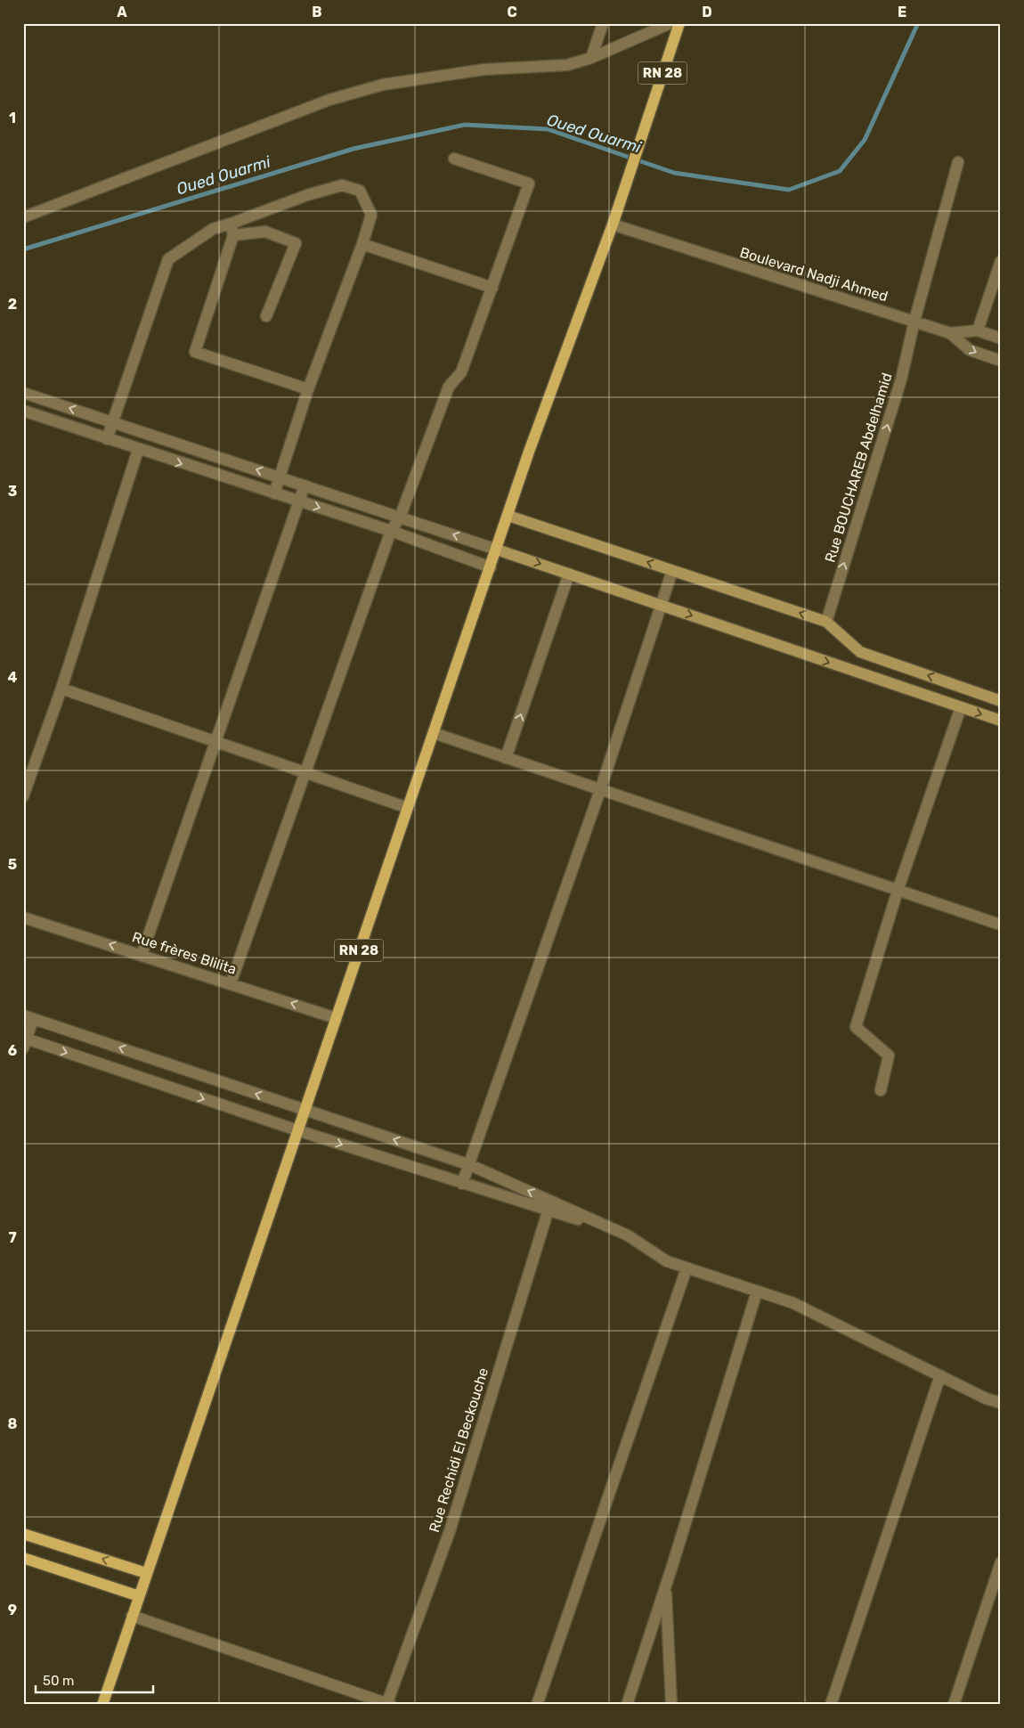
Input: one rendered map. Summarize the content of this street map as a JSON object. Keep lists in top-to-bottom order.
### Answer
{
  "streets": {
    "main road": ["RN 28"],
    "street": [
      "Boulevard Nadji Ahmed",
      "Rue BOUCHAREB Abdelhamid",
      "Rue frères Blilita",
      "Rue Rechidi El Beckouche"
    ]
  },
  "crossings": [
    ["RN 28", "Boulevard Nadji Ahmed"],
    ["RN 28", "Rue frères Blilita"],
    ["Boulevard Nadji Ahmed", "Rue BOUCHAREB Abdelhamid"]
  ],
  "one_way": ["Rue BOUCHAREB Abdelhamid"],
  "water": ["Oued Ouarmi"],
  "scale_bar": "50 m",
  "grid": {
    "columns": [
      "A",
      "B",
      "C",
      "D",
      "E"
    ],
    "rows": [
      "1",
      "2",
      "3",
      "4",
      "5",
      "6",
      "7",
      "8",
      "9"
    ]
  }
}
